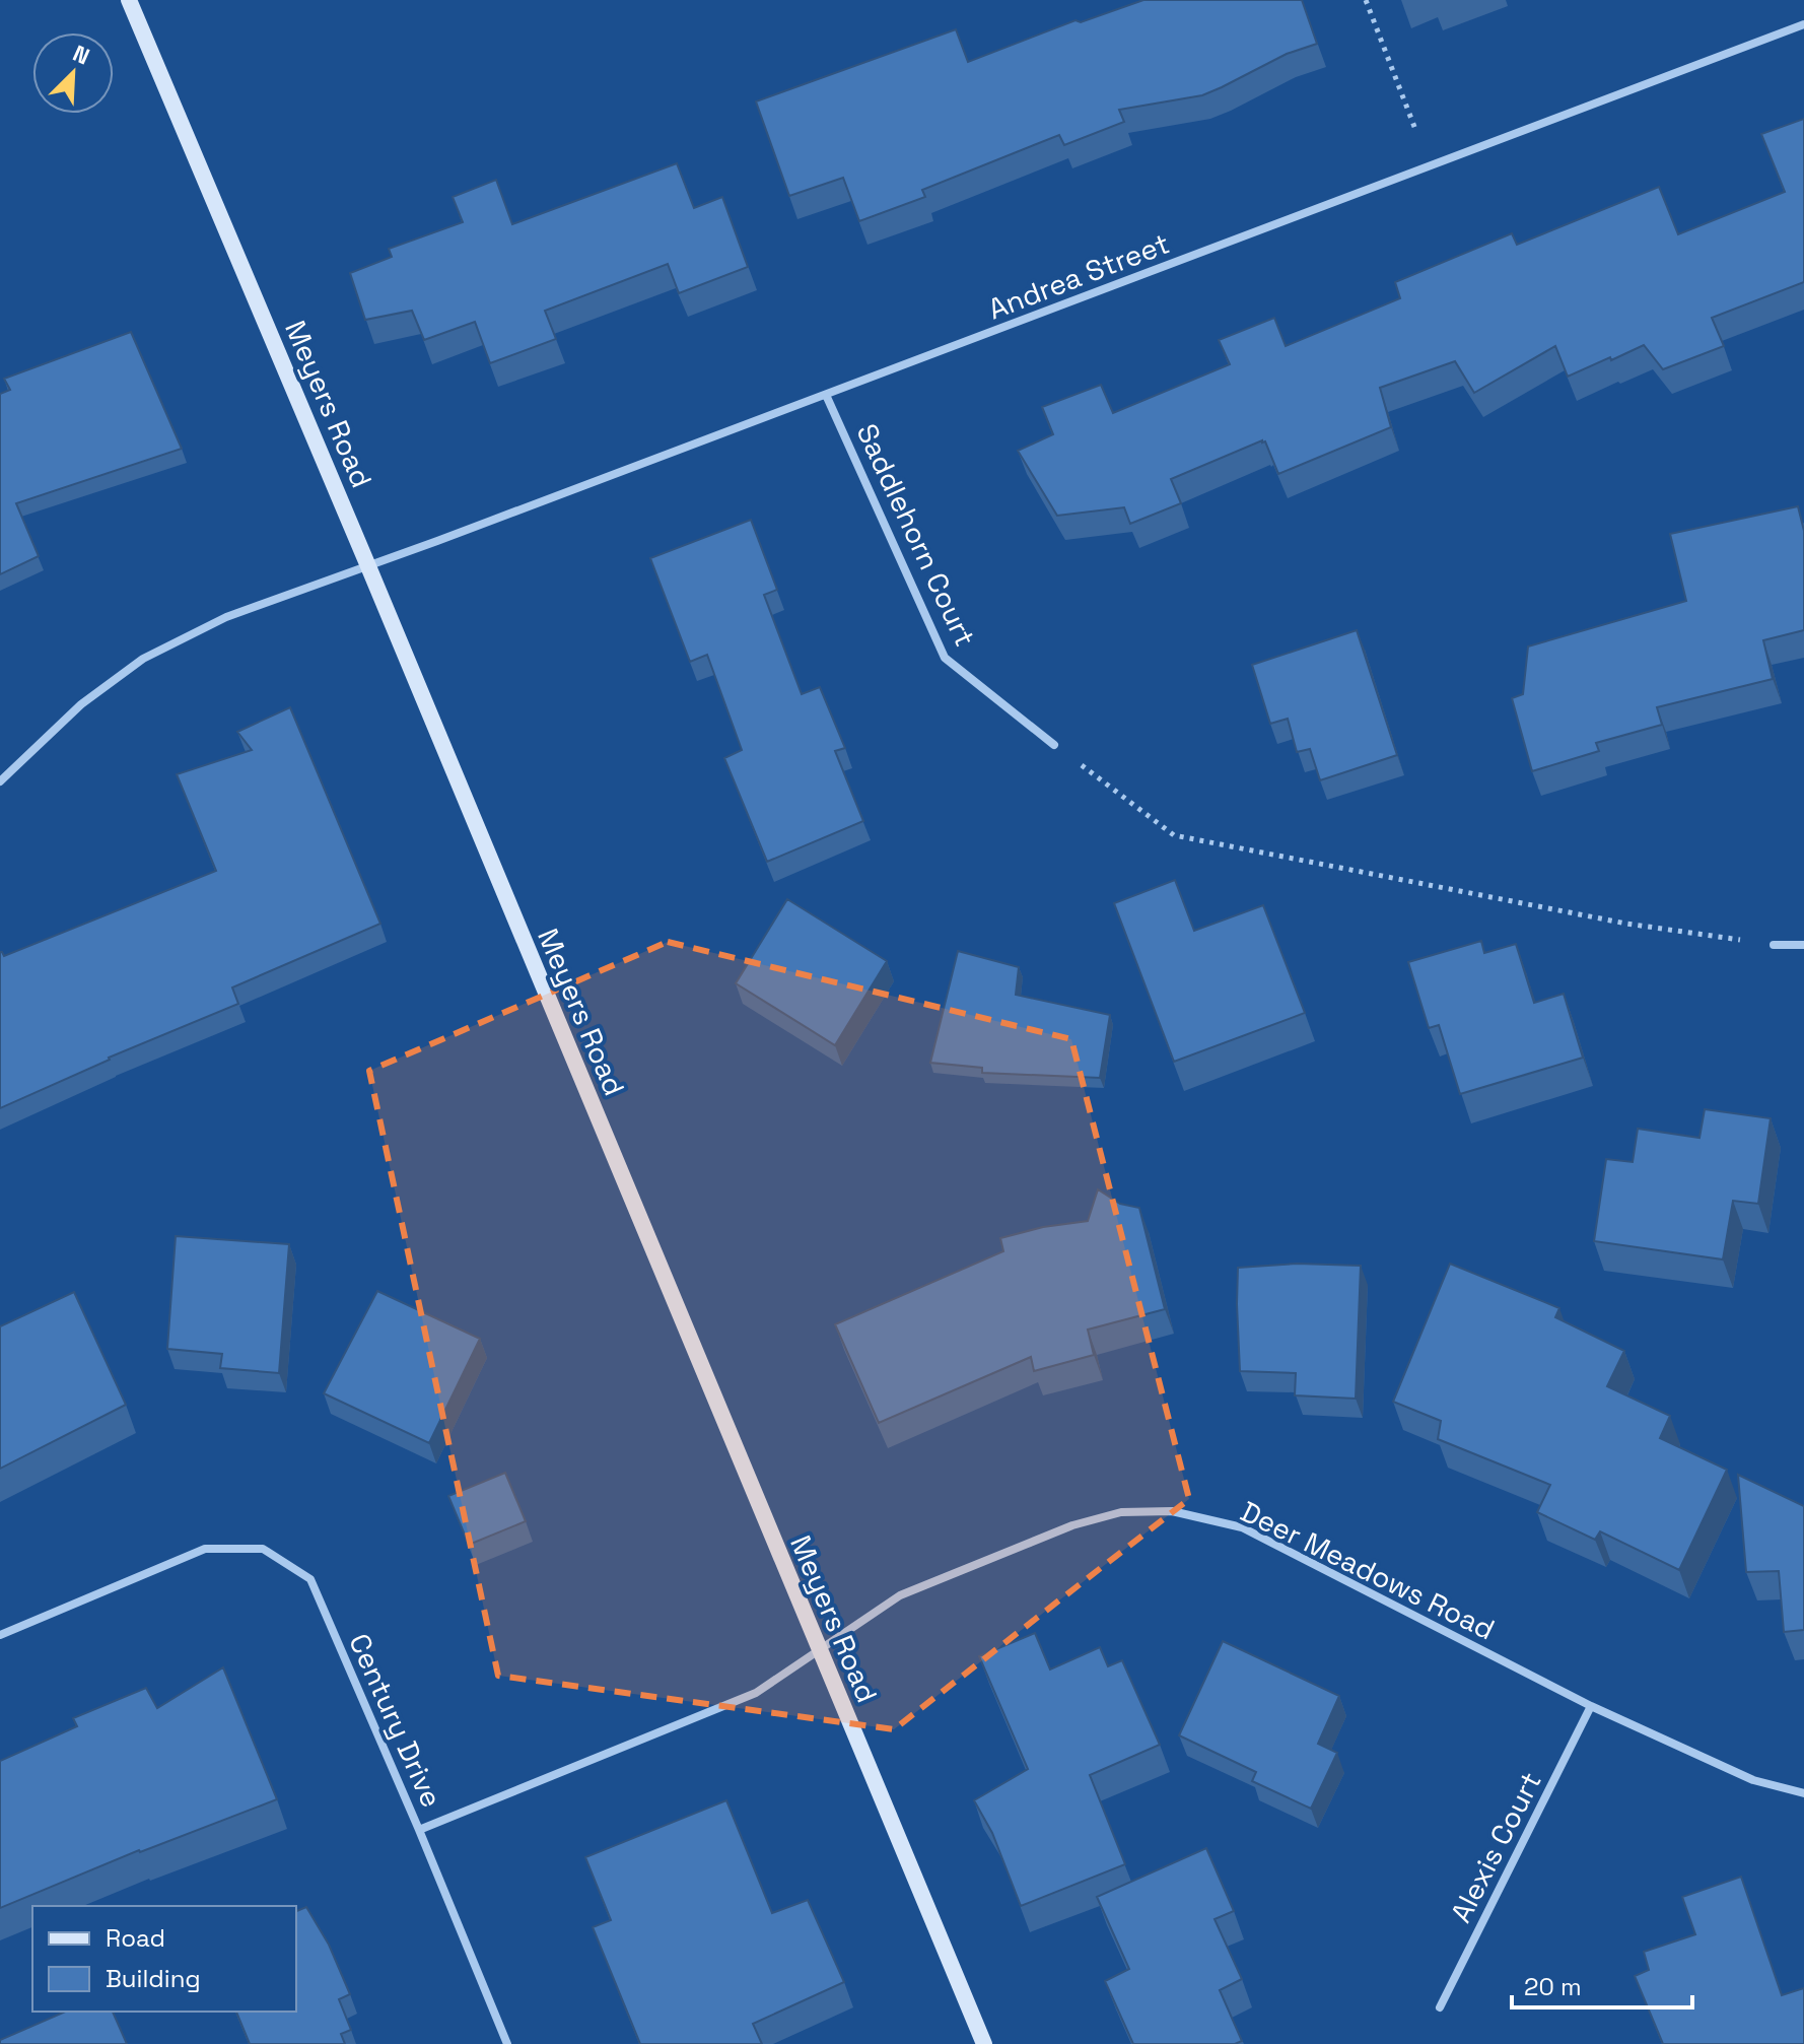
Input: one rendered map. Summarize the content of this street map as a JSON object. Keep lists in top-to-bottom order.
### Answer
{
  "streets": {
    "main road": ["Meyers Road"],
    "street": [
      "Andrea Street",
      "Saddlehorn Court",
      "Deer Meadows Road",
      "Century Drive",
      "Alexis Court"
    ]
  },
  "crossings": [
    ["Andrea Street", "Meyers Road"],
    ["Andrea Street", "Saddlehorn Court"],
    ["Meyers Road", "Deer Meadows Road"],
    ["Meyers Road", "Century Drive"],
    ["Deer Meadows Road", "Century Drive"],
    ["Deer Meadows Road", "Alexis Court"]
  ],
  "legend": ["Road", "Building"],
  "scale_bar": "20 m",
  "north": "top right"
}
